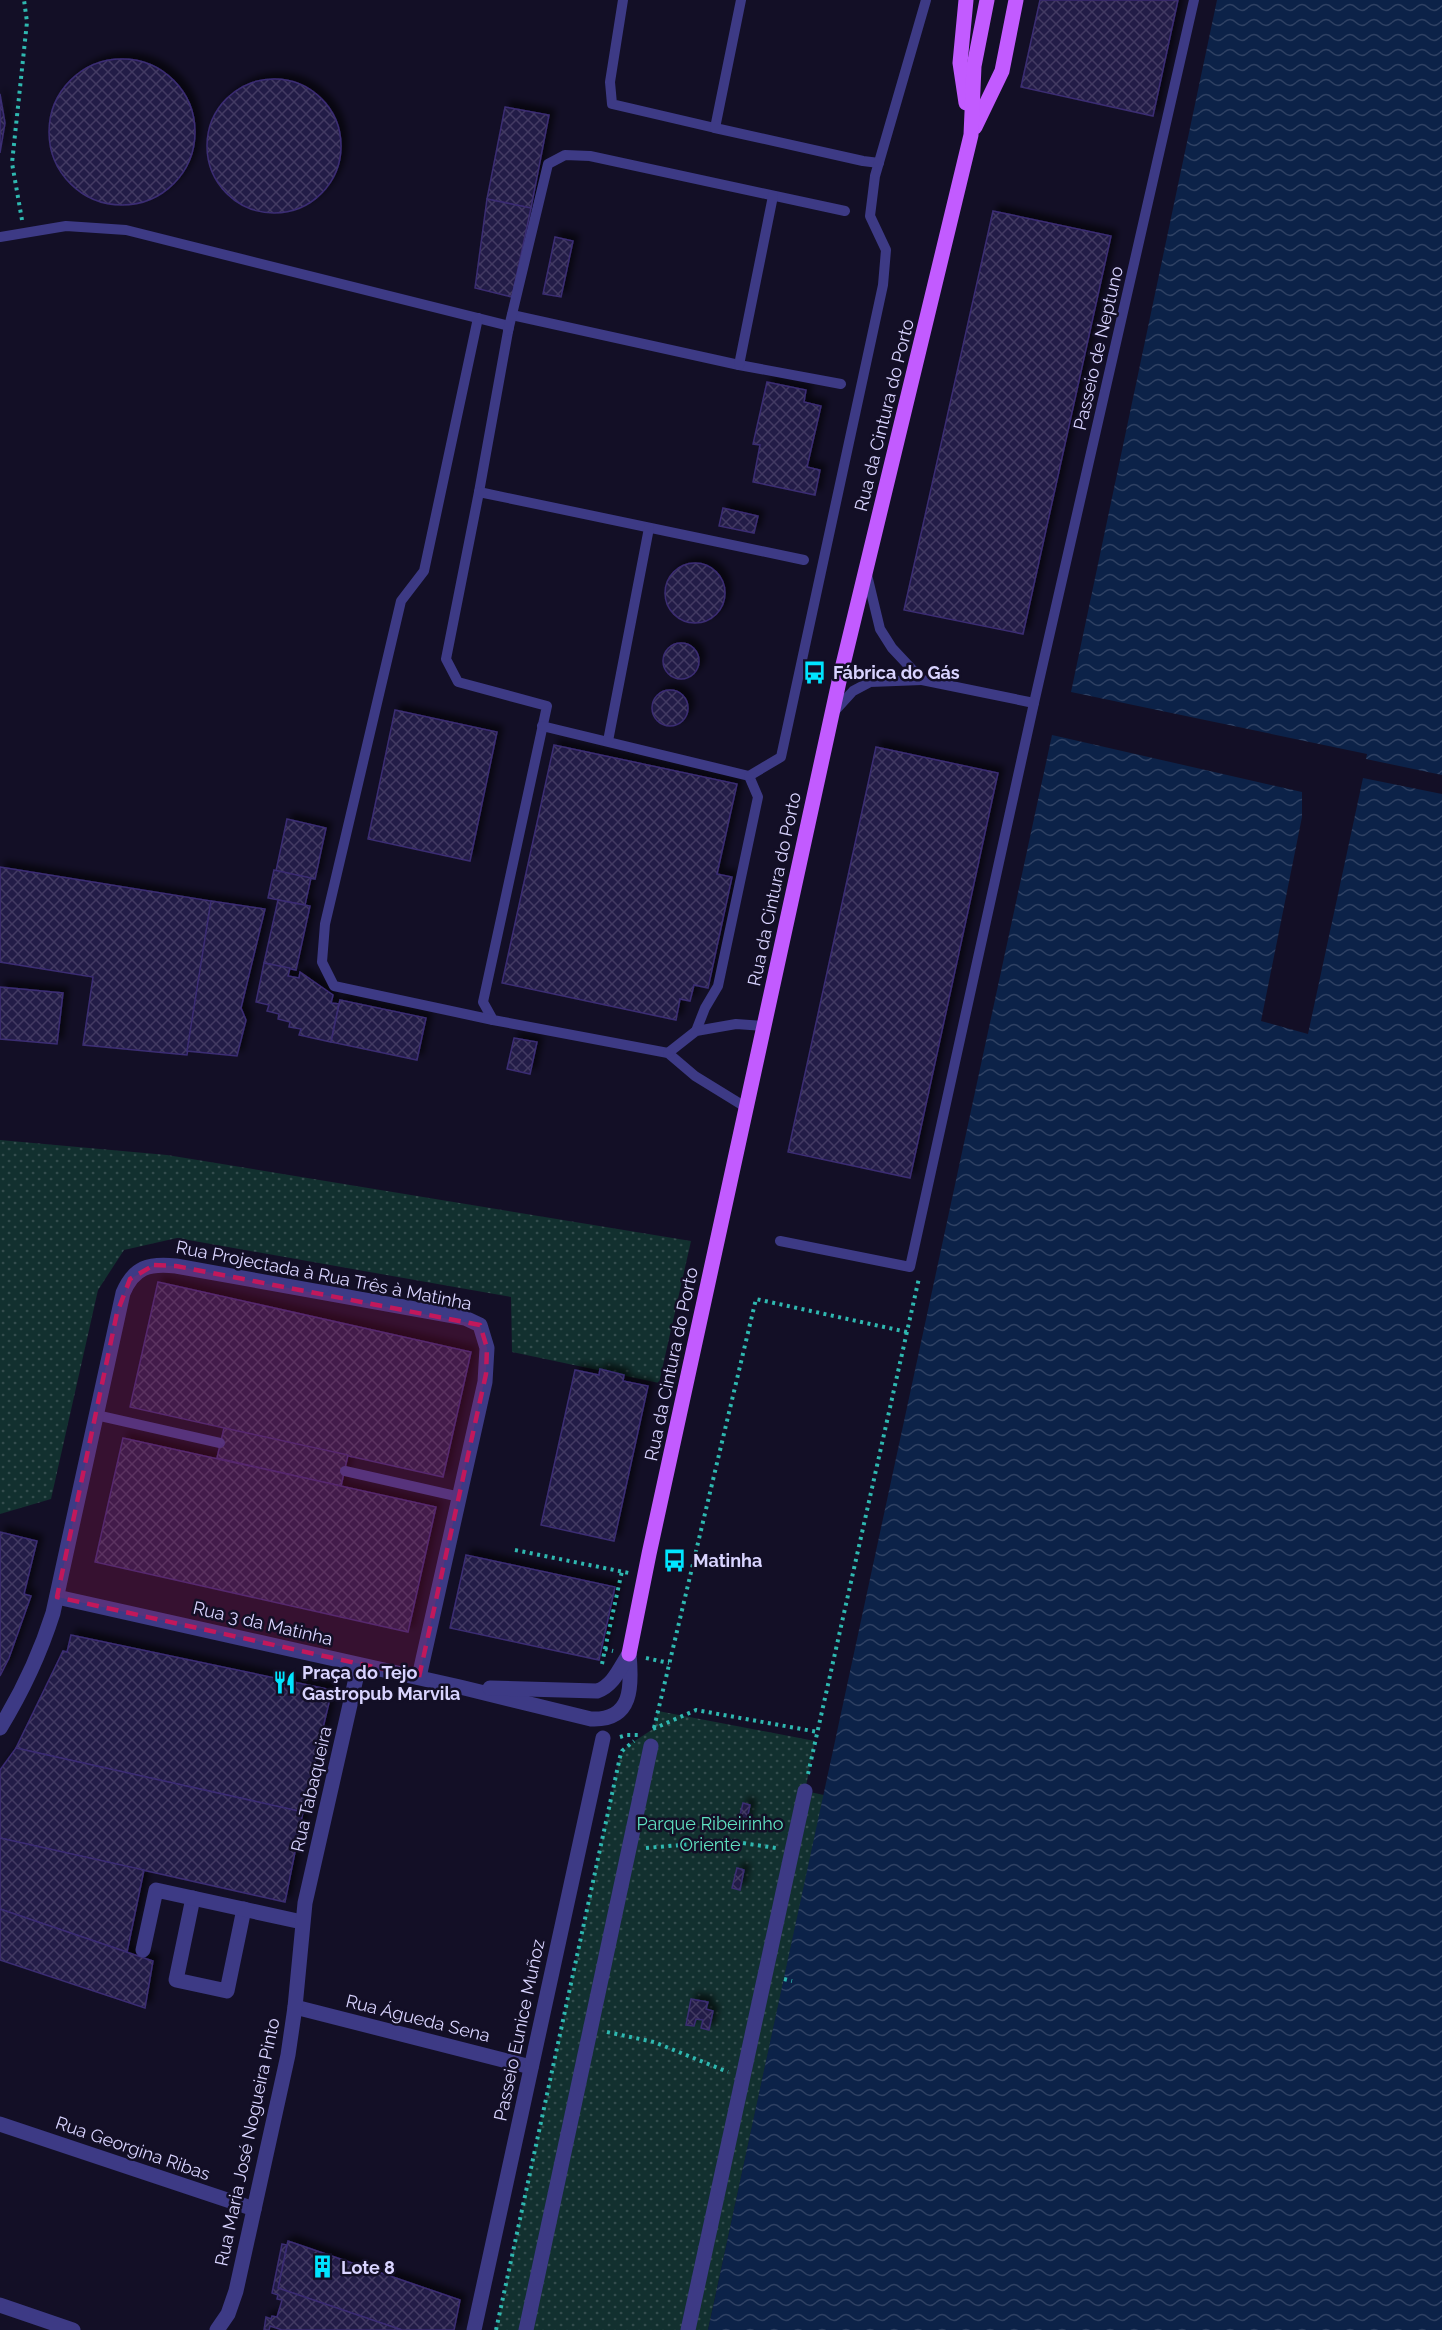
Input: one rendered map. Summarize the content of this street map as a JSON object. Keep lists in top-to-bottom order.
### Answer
{
  "streets": {
    "main road": ["Rua da Cintura do Porto"],
    "street": [
      "Rua Projectada à Rua Três à Matinha",
      "Rua 3 da Matinha",
      "Rua Tabaqueira",
      "Rua Águeda Sena",
      "Passeio Eunice Muñoz",
      "Rua Maria José Nogueira Pinto",
      "Rua Georgina Ribas"
    ],
    "lane": ["Passeio de Neptuno"]
  },
  "crossings": [
    ["Rua da Cintura do Porto", "Rua 3 da Matinha"],
    ["Rua Projectada à Rua Três à Matinha", "Rua 3 da Matinha"],
    ["Rua 3 da Matinha", "Rua Tabaqueira"],
    ["Rua Tabaqueira", "Rua Maria José Nogueira Pinto"],
    ["Rua Águeda Sena", "Passeio Eunice Muñoz"],
    ["Rua Águeda Sena", "Rua Maria José Nogueira Pinto"],
    ["Rua Maria José Nogueira Pinto", "Rua Georgina Ribas"]
  ],
  "parks": ["Parque Ribeirinho Oriente"],
  "places": {
    "bus stop": ["Fábrica do Gás", "Matinha"],
    "restaurant": ["Praça do Tejo Gastropub Marvila"],
    "building": ["Lote 8"]
  }
}
